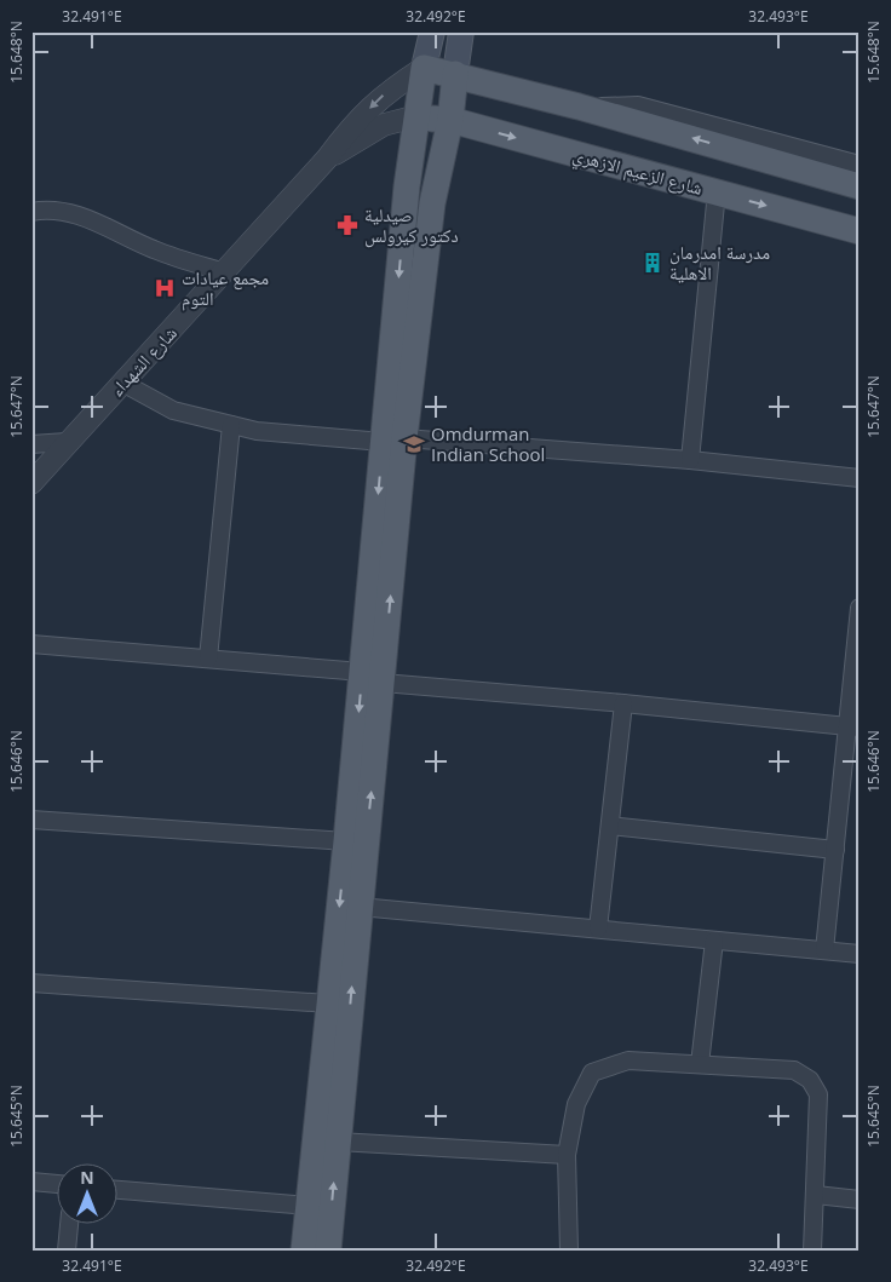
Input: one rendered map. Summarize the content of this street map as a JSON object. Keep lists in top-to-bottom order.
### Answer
{
  "streets": {
    "main road": ["شارع الزعيم الازهري"],
    "street": ["شارع الشهداء"]
  },
  "crossings": [
    ["شارع الزعيم الازهري", "شارع الشهداء"]
  ],
  "places": {
    "pharmacy": ["صيدلية دكتور كيرولس"],
    "building": ["مدرسة امدرمان الاهلية"],
    "hospital": ["مجمع عيادات التوم"],
    "school or university": ["Omdurman Indian School"]
  },
  "north": "top",
  "coordinates": [
    "32.491°E",
    "32.492°E",
    "32.493°E",
    "15.648°N",
    "15.647°N",
    "15.646°N",
    "15.645°N"
  ]
}
